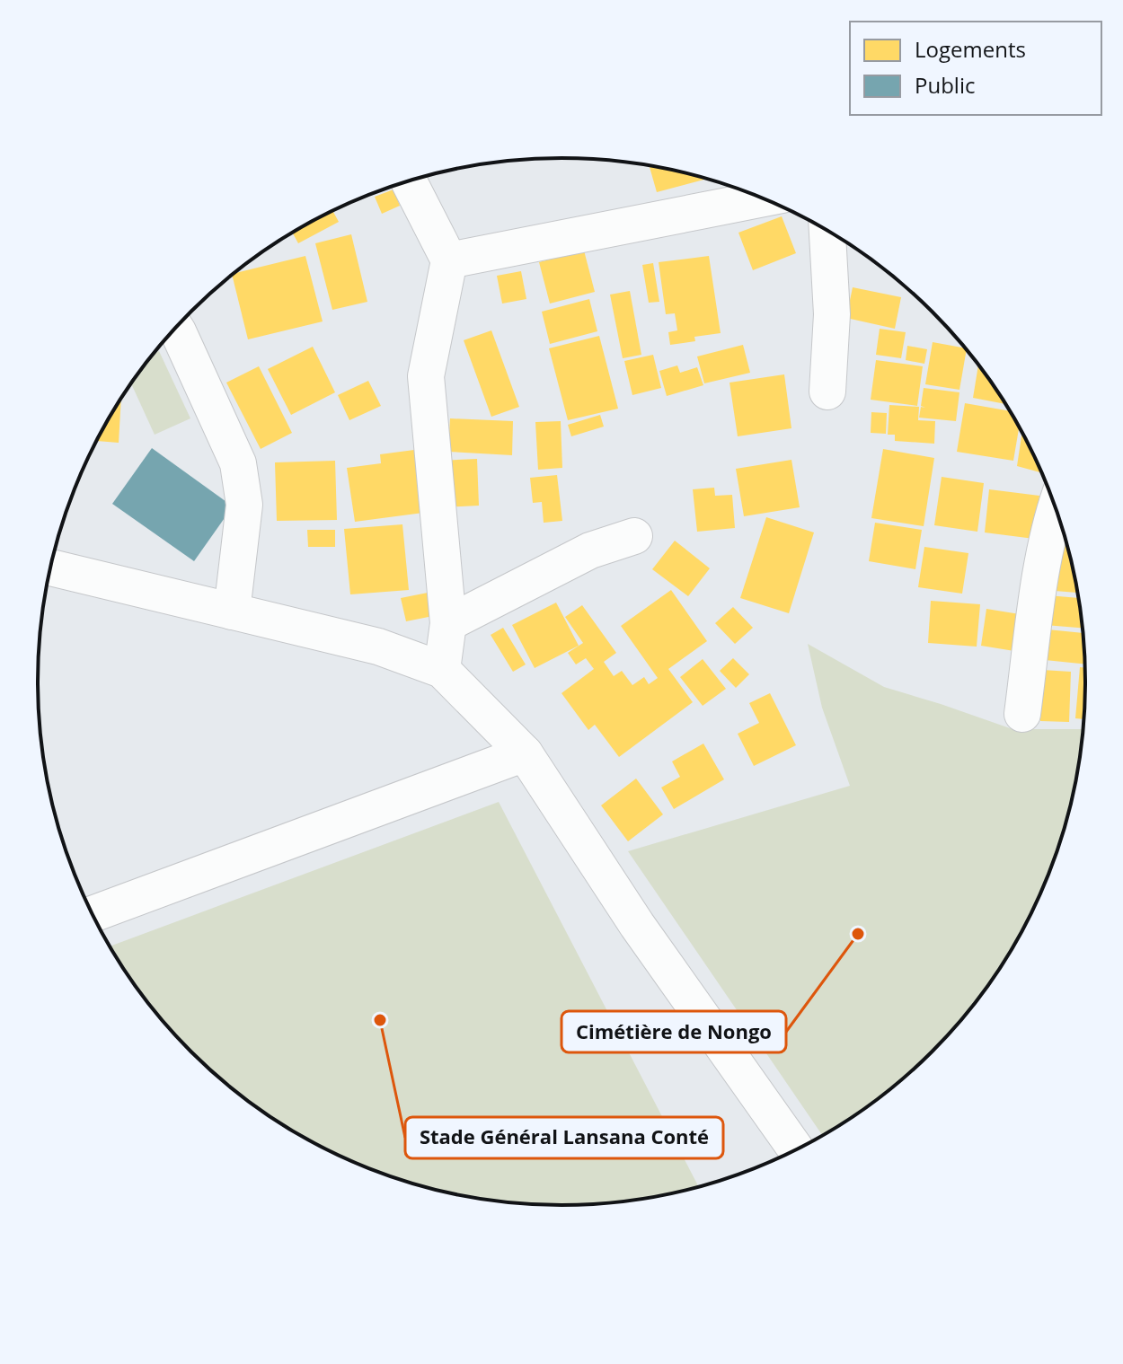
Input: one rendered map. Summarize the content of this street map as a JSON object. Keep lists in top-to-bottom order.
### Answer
{
  "places": ["Cimétière de Nongo", "Stade Général Lansana Conté"],
  "legend": ["Logements", "Public"]
}
